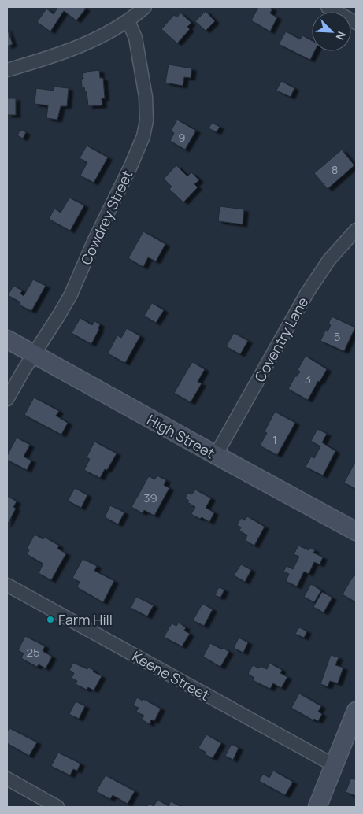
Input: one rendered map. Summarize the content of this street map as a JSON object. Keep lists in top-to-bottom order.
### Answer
{
  "streets": {
    "street": [
      "Cowdrey Street",
      "Coventry Lane",
      "High Street",
      "Keene Street"
    ]
  },
  "crossings": [
    ["Cowdrey Street", "High Street"],
    ["Coventry Lane", "High Street"]
  ],
  "places": ["Farm Hill"],
  "house_numbers": [
    "9",
    "8",
    "5",
    "3",
    "1",
    "39",
    "25"
  ],
  "north": "bottom right"
}
